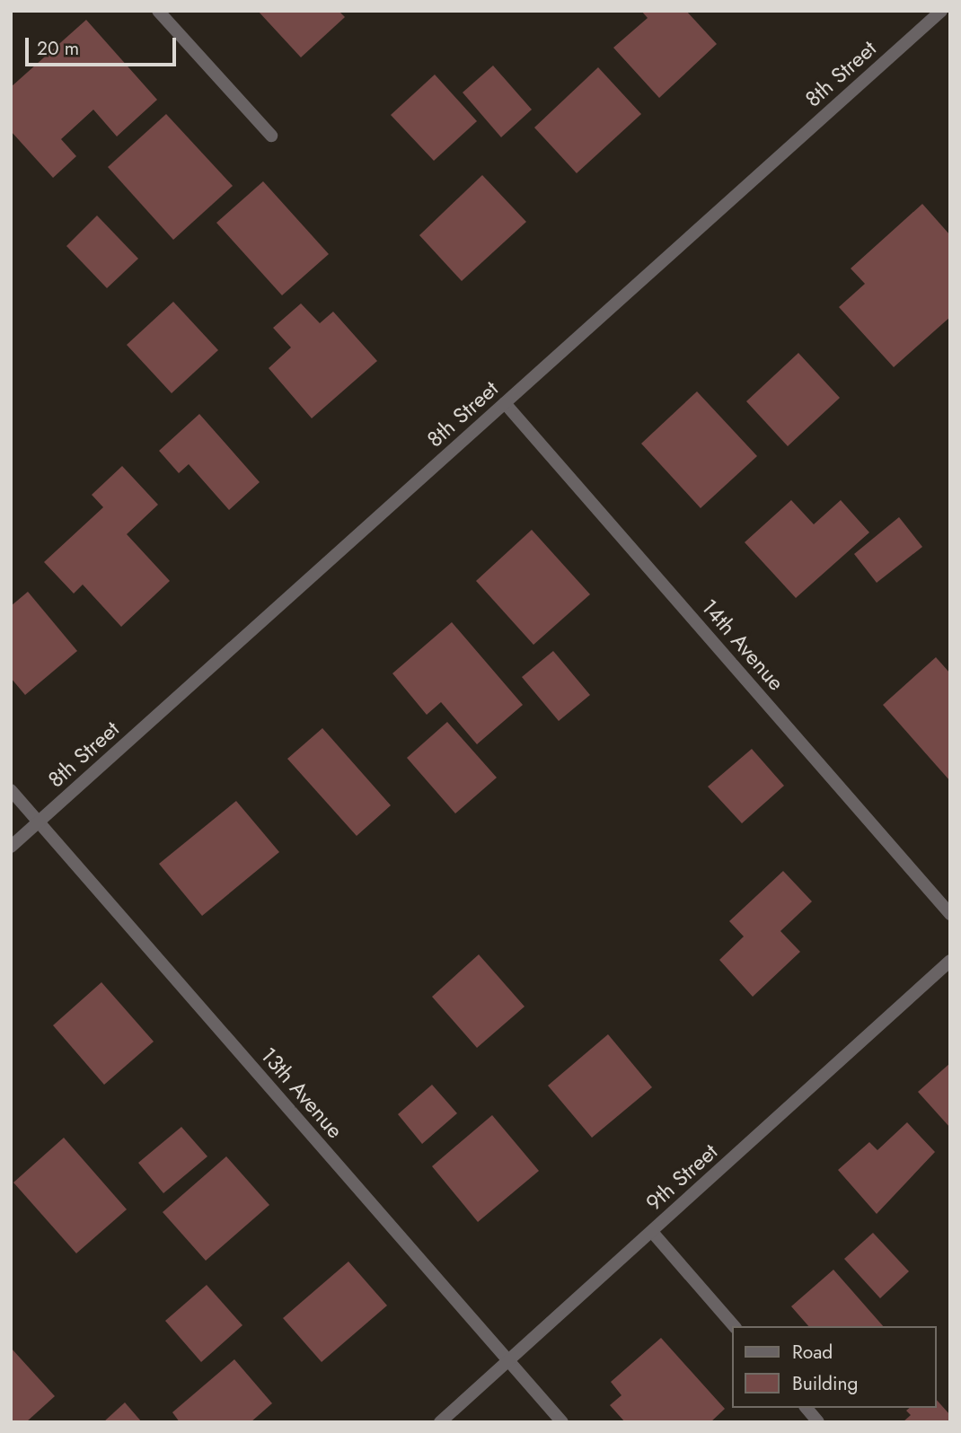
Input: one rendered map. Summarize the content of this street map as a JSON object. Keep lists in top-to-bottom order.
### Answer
{
  "streets": {
    "street": [
      "8th Street",
      "14th Avenue",
      "13th Avenue",
      "9th Street"
    ]
  },
  "crossings": [
    ["8th Street", "14th Avenue"],
    ["8th Street", "13th Avenue"],
    ["13th Avenue", "9th Street"]
  ],
  "legend": ["Road", "Building"],
  "scale_bar": "20 m"
}
